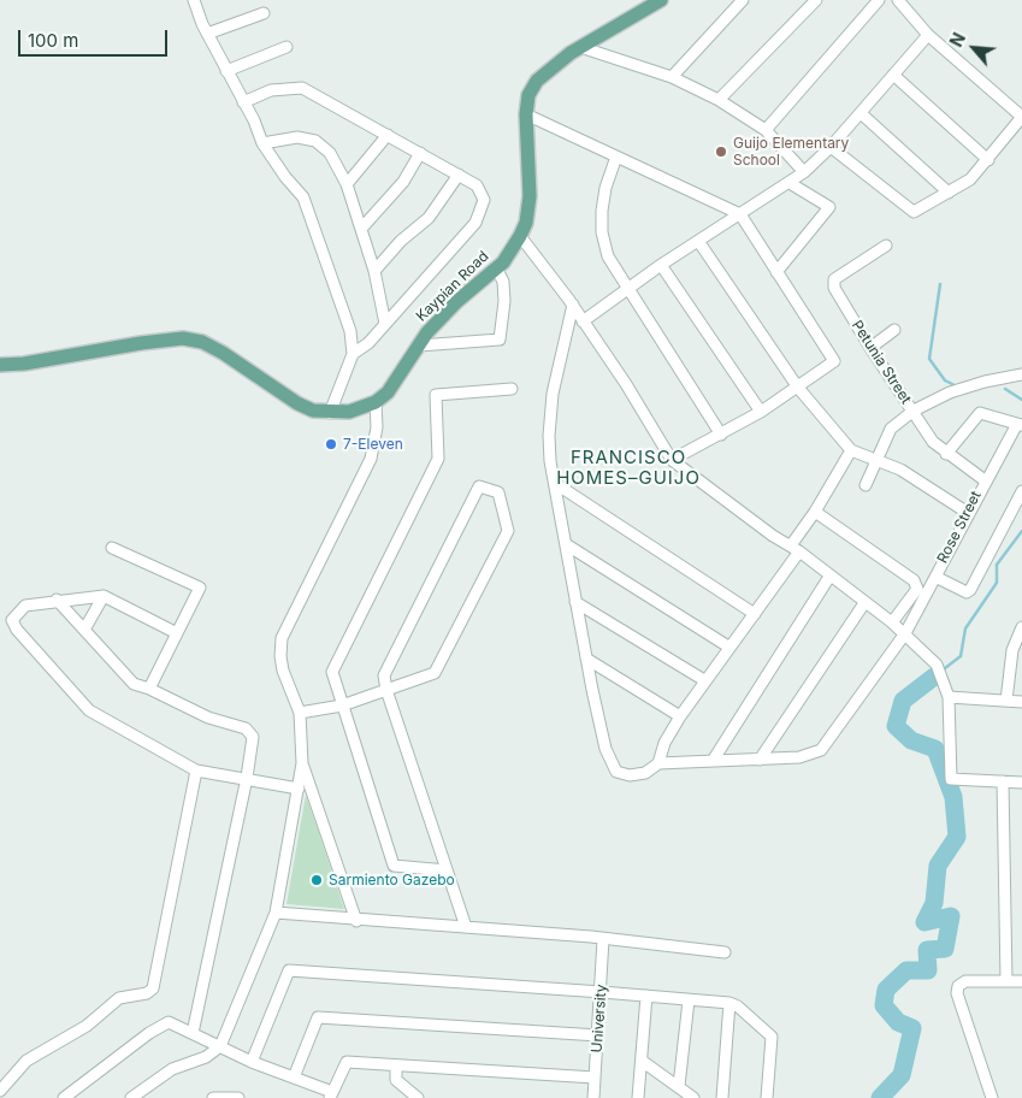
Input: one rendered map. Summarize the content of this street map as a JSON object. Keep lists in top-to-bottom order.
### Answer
{
  "streets": {
    "main road": ["Kaypian Road"],
    "street": ["Petunia Street", "Rose Street", "University"]
  },
  "crossings": [
    ["Petunia Street", "Rose Street"]
  ],
  "districts": ["FRANCISCO HOMES–GUIJO"],
  "places": ["Guijo Elementary School", "7-Eleven", "Sarmiento Gazebo"],
  "scale_bar": "100 m",
  "north": "top left"
}
